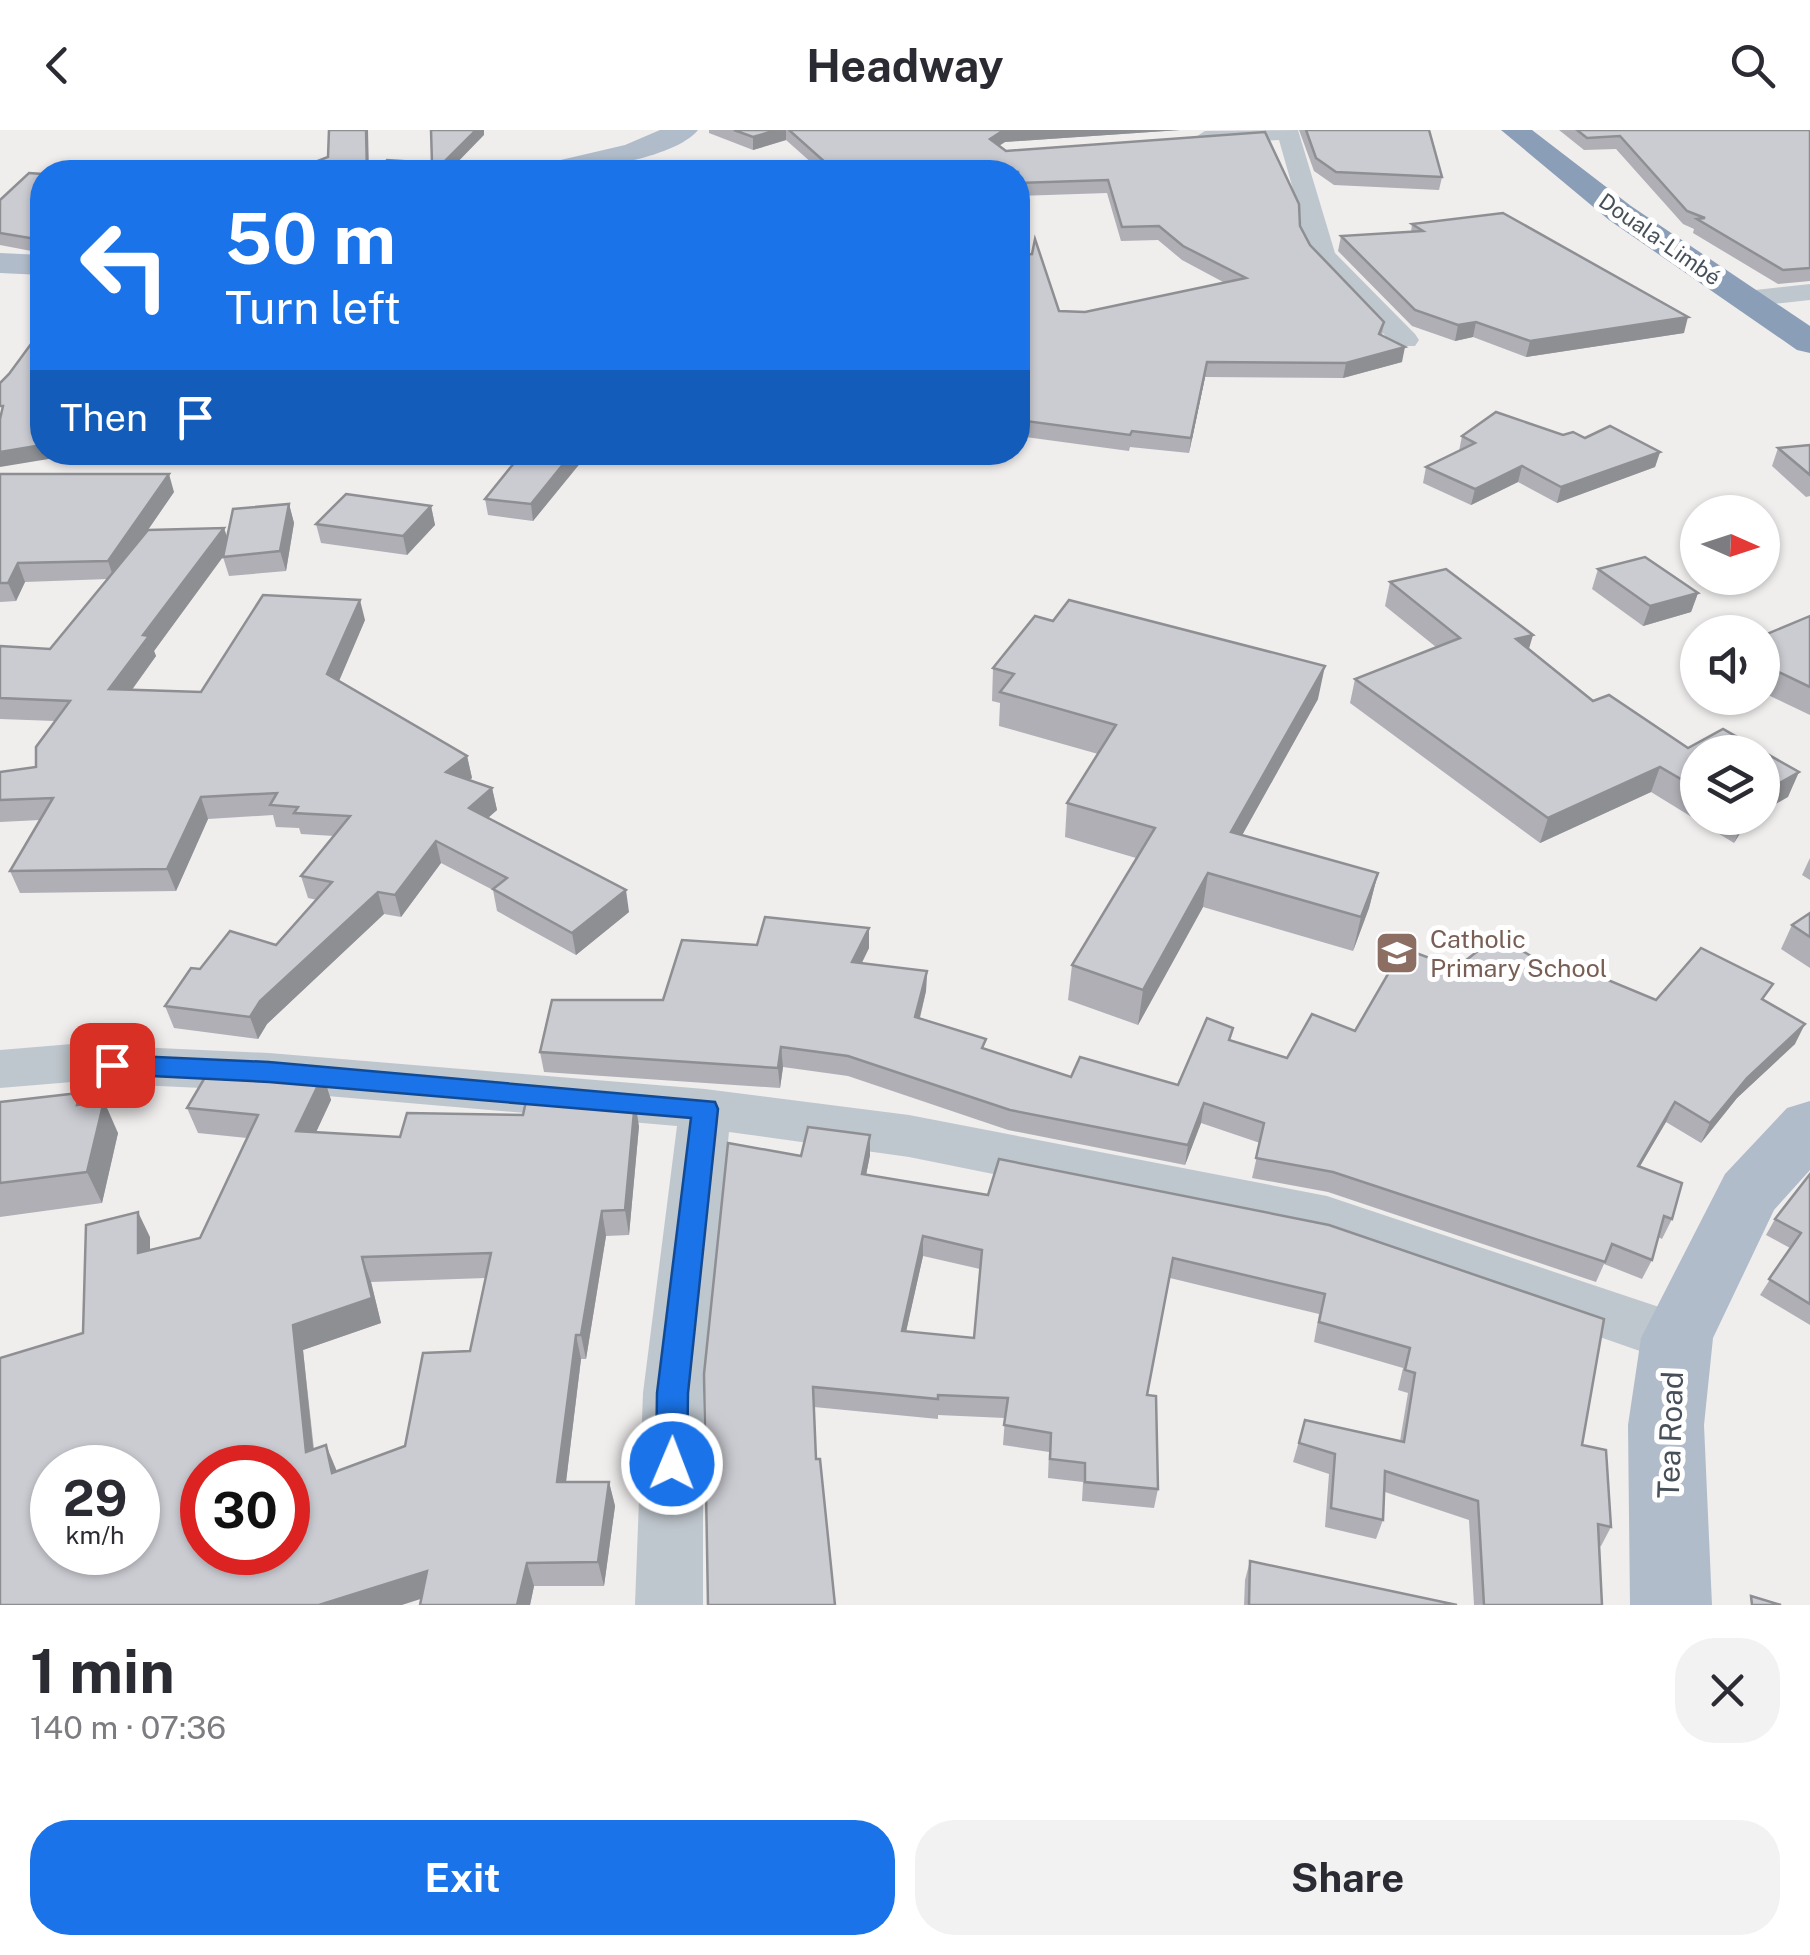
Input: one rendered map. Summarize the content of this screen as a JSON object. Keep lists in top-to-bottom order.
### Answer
{
  "streets": {
    "highway": ["Douala-Limbé"],
    "main road": ["Tea Road"]
  },
  "places": {
    "school or university": ["Catholic Primary School"]
  },
  "north": "right",
  "page": {
    "header": "Headway",
    "turn": ["50 m", "Turn left"],
    "then": "Then",
    "speed": "29 km/h",
    "limit": "30",
    "heading": ["1 min", "140 m · 07:36"],
    "buttons": ["Exit", "Share"]
  }
}
